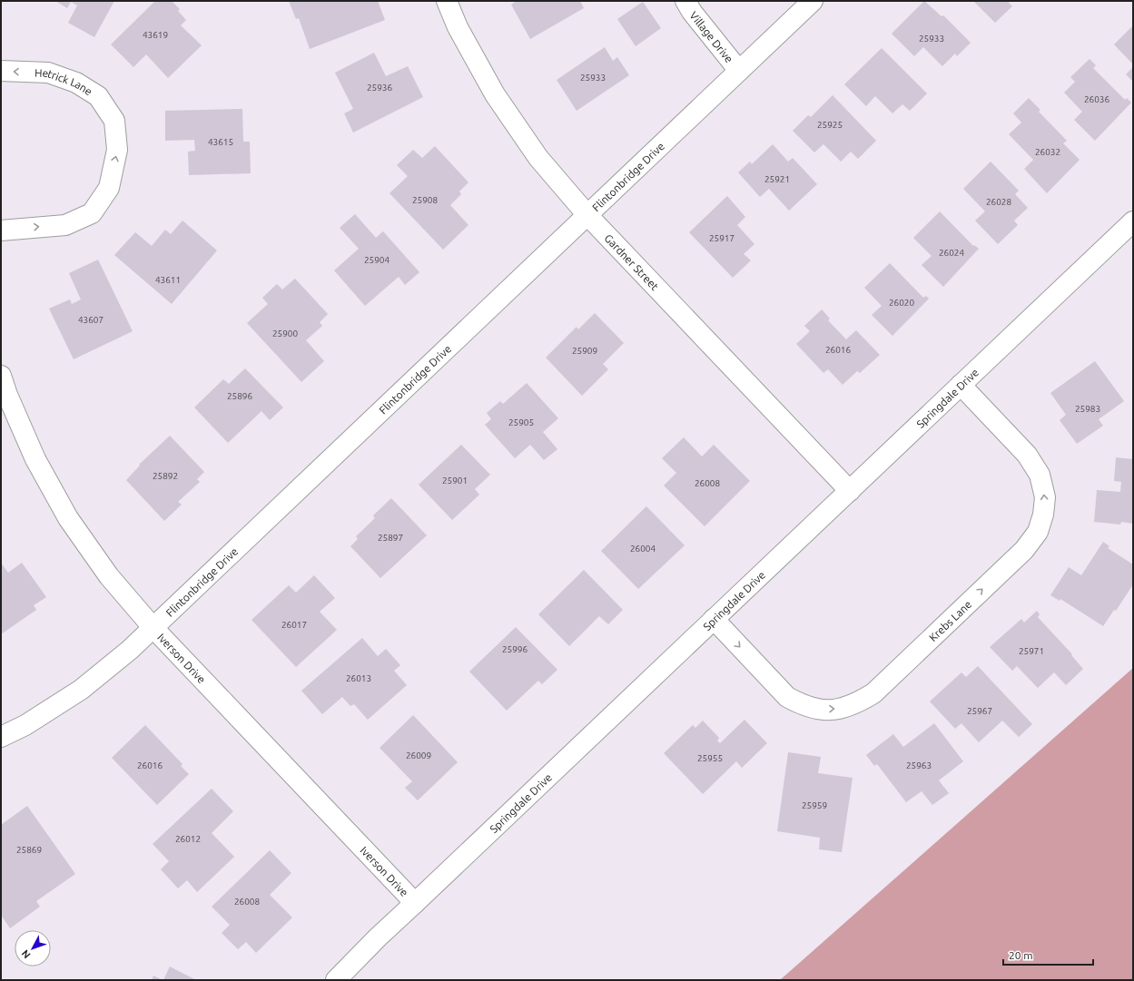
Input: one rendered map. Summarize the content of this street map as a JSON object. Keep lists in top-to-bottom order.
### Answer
{
  "streets": {
    "street": [
      "Village Drive",
      "Hetrick Lane",
      "Flintonbridge Drive",
      "Gardner Street",
      "Springdale Drive",
      "Krebs Lane",
      "Iverson Drive"
    ]
  },
  "crossings": [
    ["Village Drive", "Flintonbridge Drive"],
    ["Flintonbridge Drive", "Gardner Street"],
    ["Flintonbridge Drive", "Iverson Drive"],
    ["Gardner Street", "Springdale Drive"],
    ["Springdale Drive", "Krebs Lane"],
    ["Springdale Drive", "Iverson Drive"]
  ],
  "house_numbers": [
    "43619",
    "25933",
    "25933",
    "25936",
    "26036",
    "25925",
    "43615",
    "26032",
    "25921",
    "25908",
    "26028",
    "25917",
    "26024",
    "25904",
    "43611",
    "26020",
    "43607",
    "25900",
    "26016",
    "25909",
    "25896",
    "25983",
    "25905",
    "25892",
    "25901",
    "26008",
    "25897",
    "26004",
    "26017",
    "25996",
    "25971",
    "26013",
    "25967",
    "26009",
    "25955",
    "26016",
    "25963",
    "25959",
    "26012",
    "25869",
    "26008"
  ],
  "scale_bar": "20 m",
  "north": "bottom left"
}
